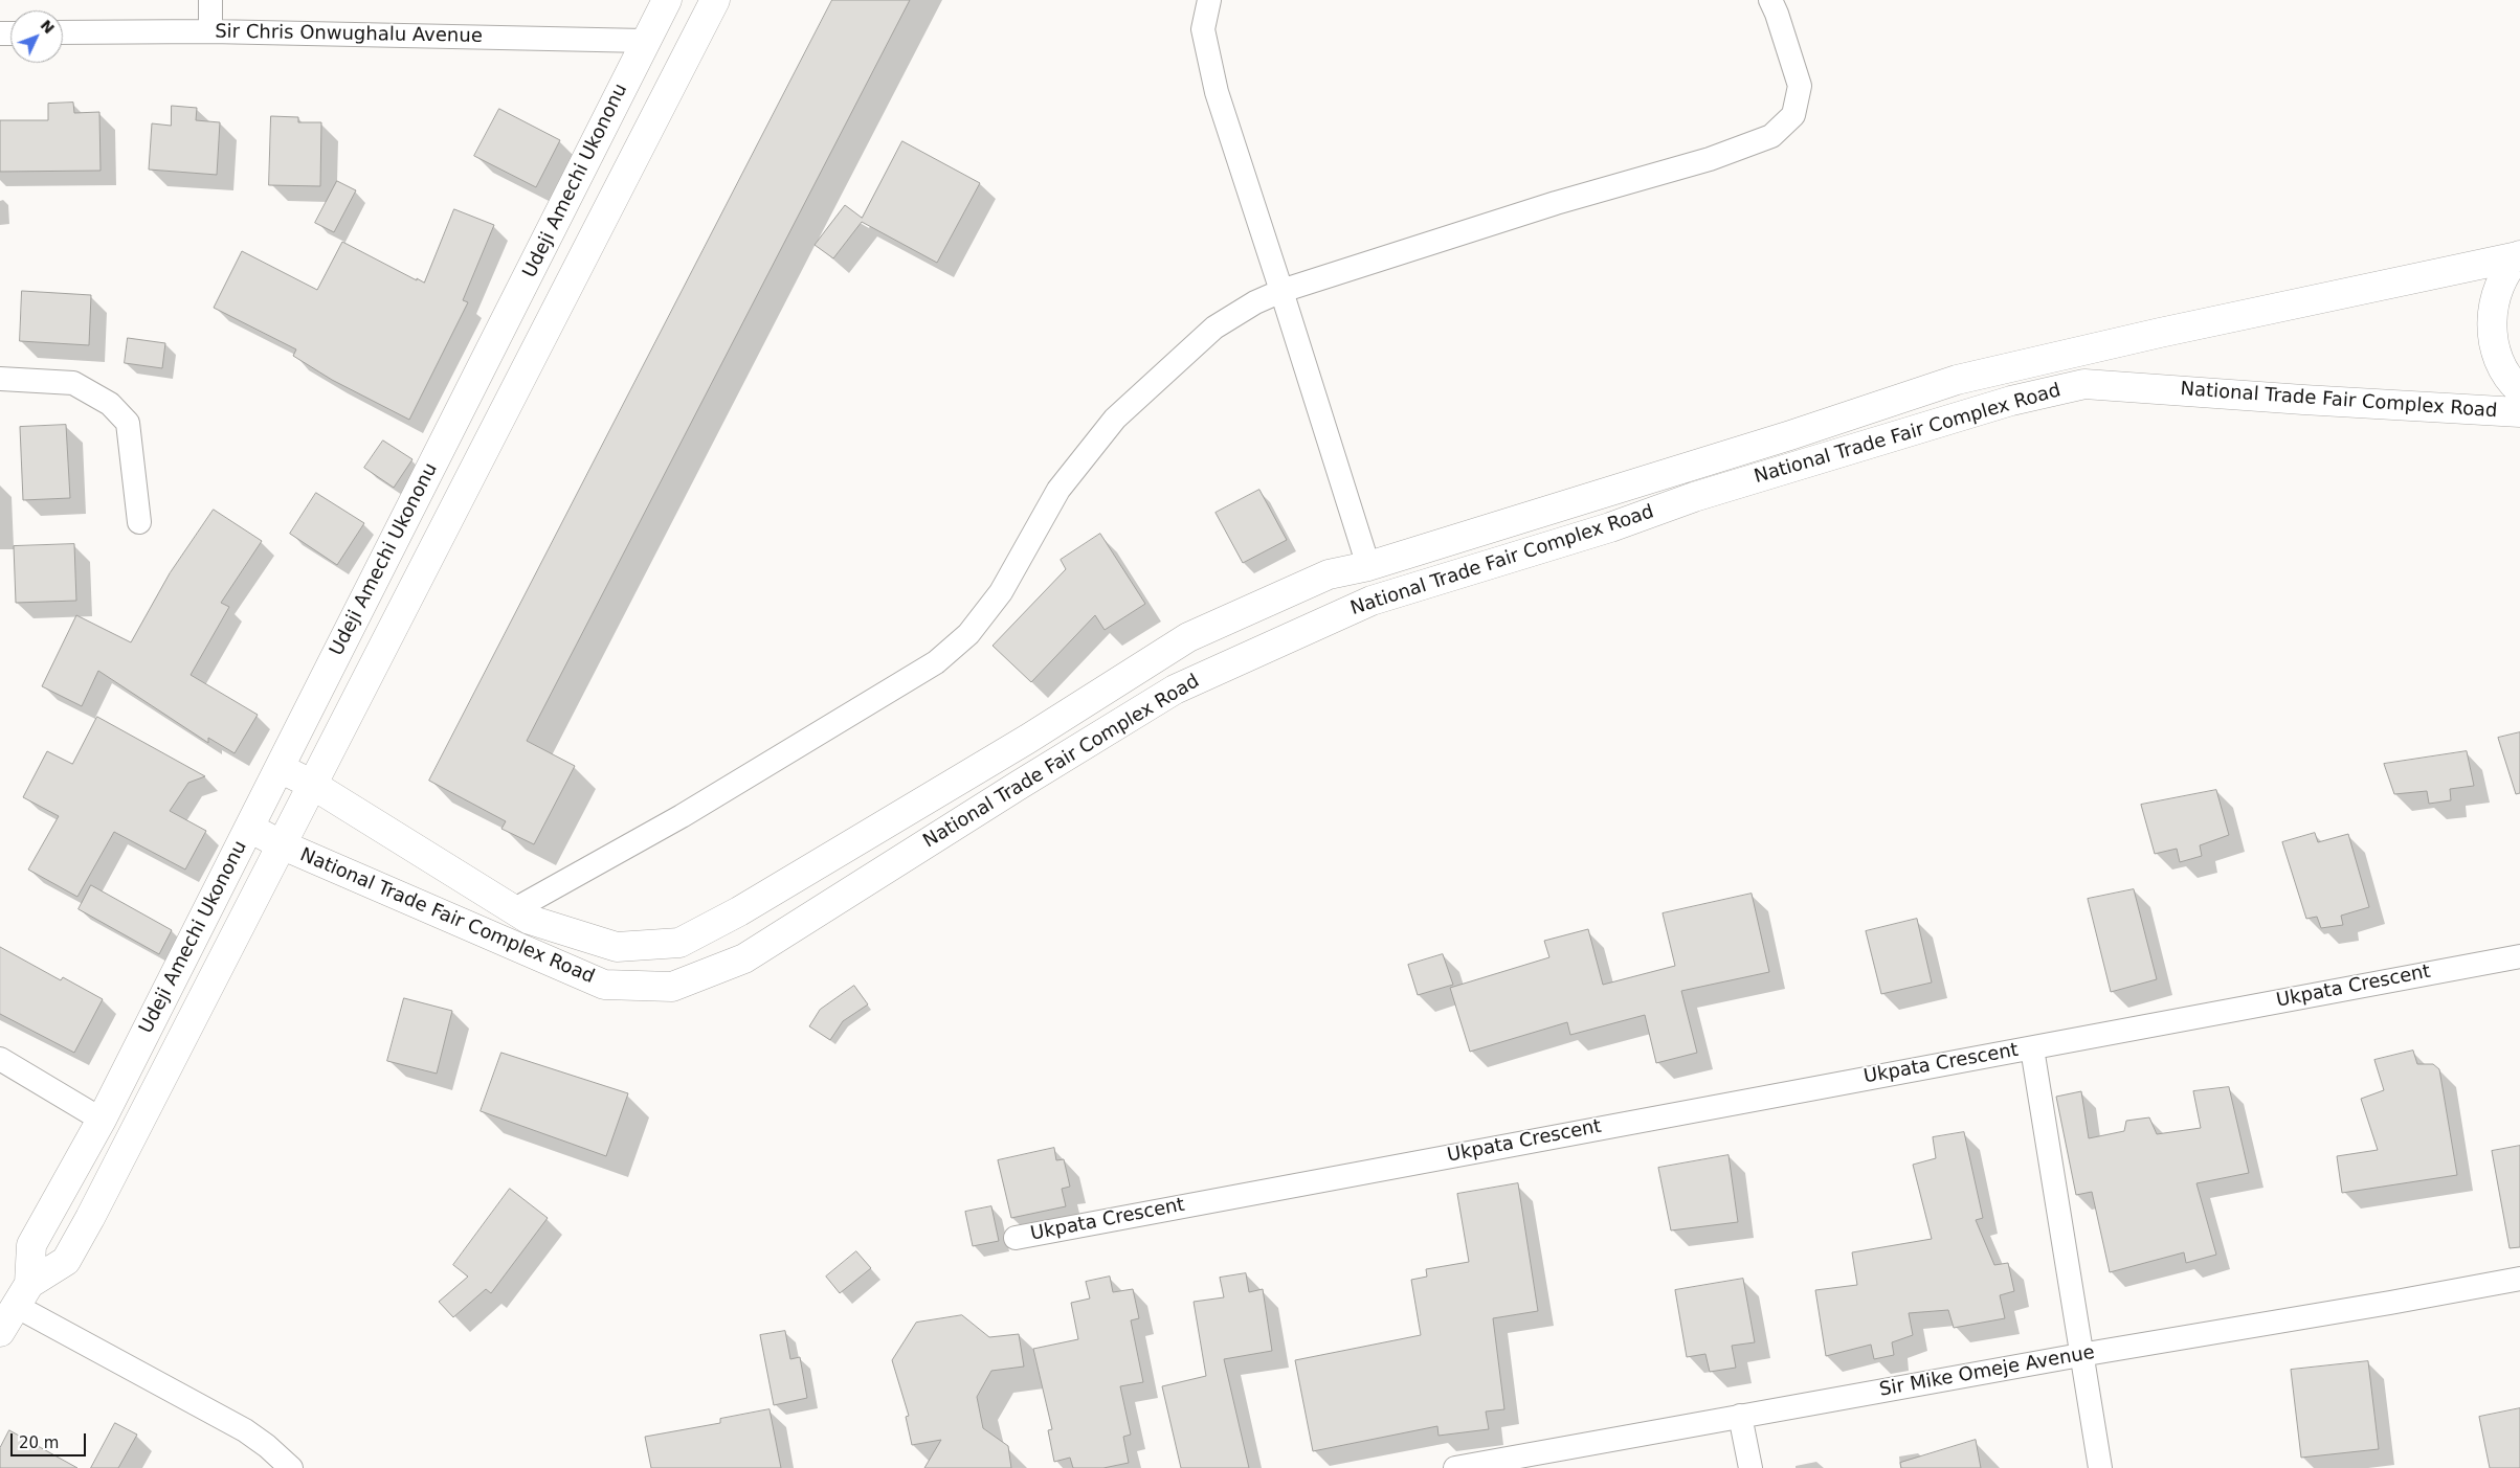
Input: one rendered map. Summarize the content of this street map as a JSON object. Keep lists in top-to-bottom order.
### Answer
{
  "streets": {
    "main road": ["Udeji Amechi Ukononu", "National Trade Fair Complex Road"],
    "street": ["Sir Chris Onwughalu Avenue", "Ukpata Crescent", "Sir Mike Omeje Avenue"]
  },
  "crossings": [
    ["Sir Chris Onwughalu Avenue", "Udeji Amechi Ukononu"],
    ["Udeji Amechi Ukononu", "National Trade Fair Complex Road"],
    ["Ukpata Crescent", "Sir Mike Omeje Avenue"]
  ],
  "scale_bar": "20 m",
  "north": "top right"
}
